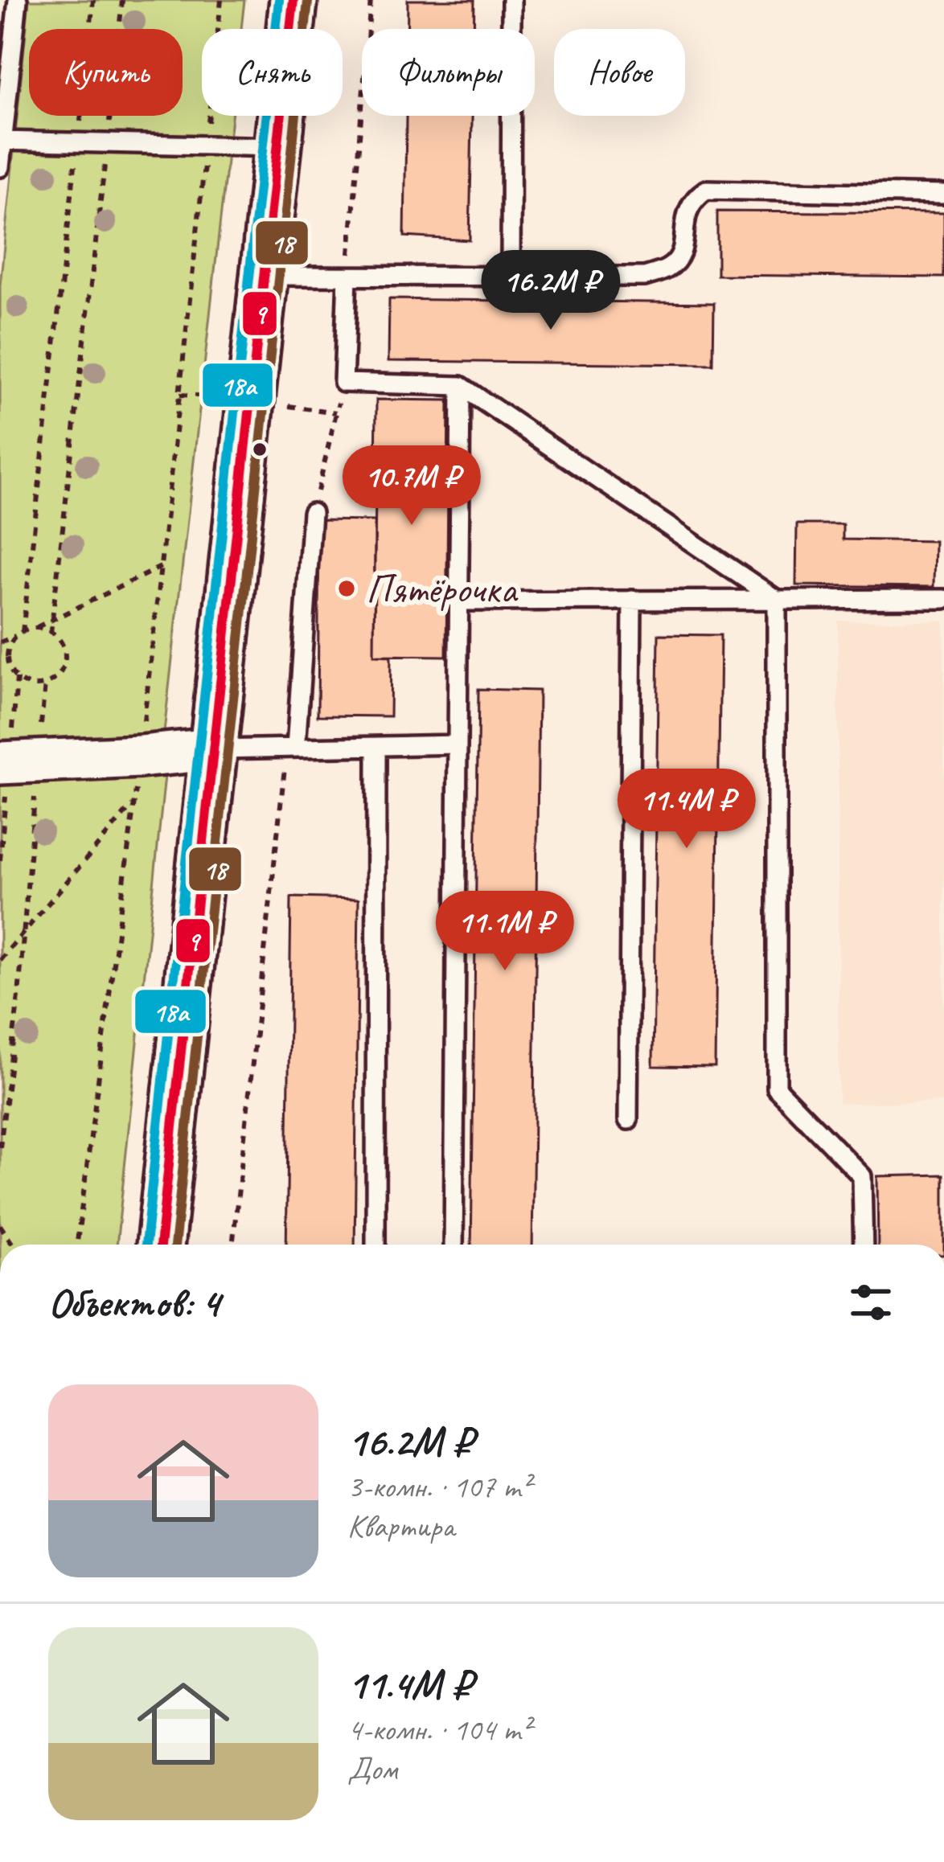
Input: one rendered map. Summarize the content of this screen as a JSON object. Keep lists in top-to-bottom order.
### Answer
{
  "places": ["Пятёрочка"],
  "lines": ["transit line 9", "transit line 18а", "transit line 18"],
  "page": {
    "chip": [
      "Купить",
      "Снять",
      "Фильтры",
      "Новое"
    ],
    "price": [
      "16.2M ₽",
      "10.7M ₽",
      "11.4M ₽",
      "11.1M ₽"
    ],
    "heading": "Объектов: 4",
    "list": [
      {
        "name": "16.2M ₽",
        "note": "3-комн. · 107 m² · Квартира"
      },
      {
        "name": "11.4M ₽",
        "note": "4-комн. · 104 m² · Дом"
      }
    ]
  }
}
